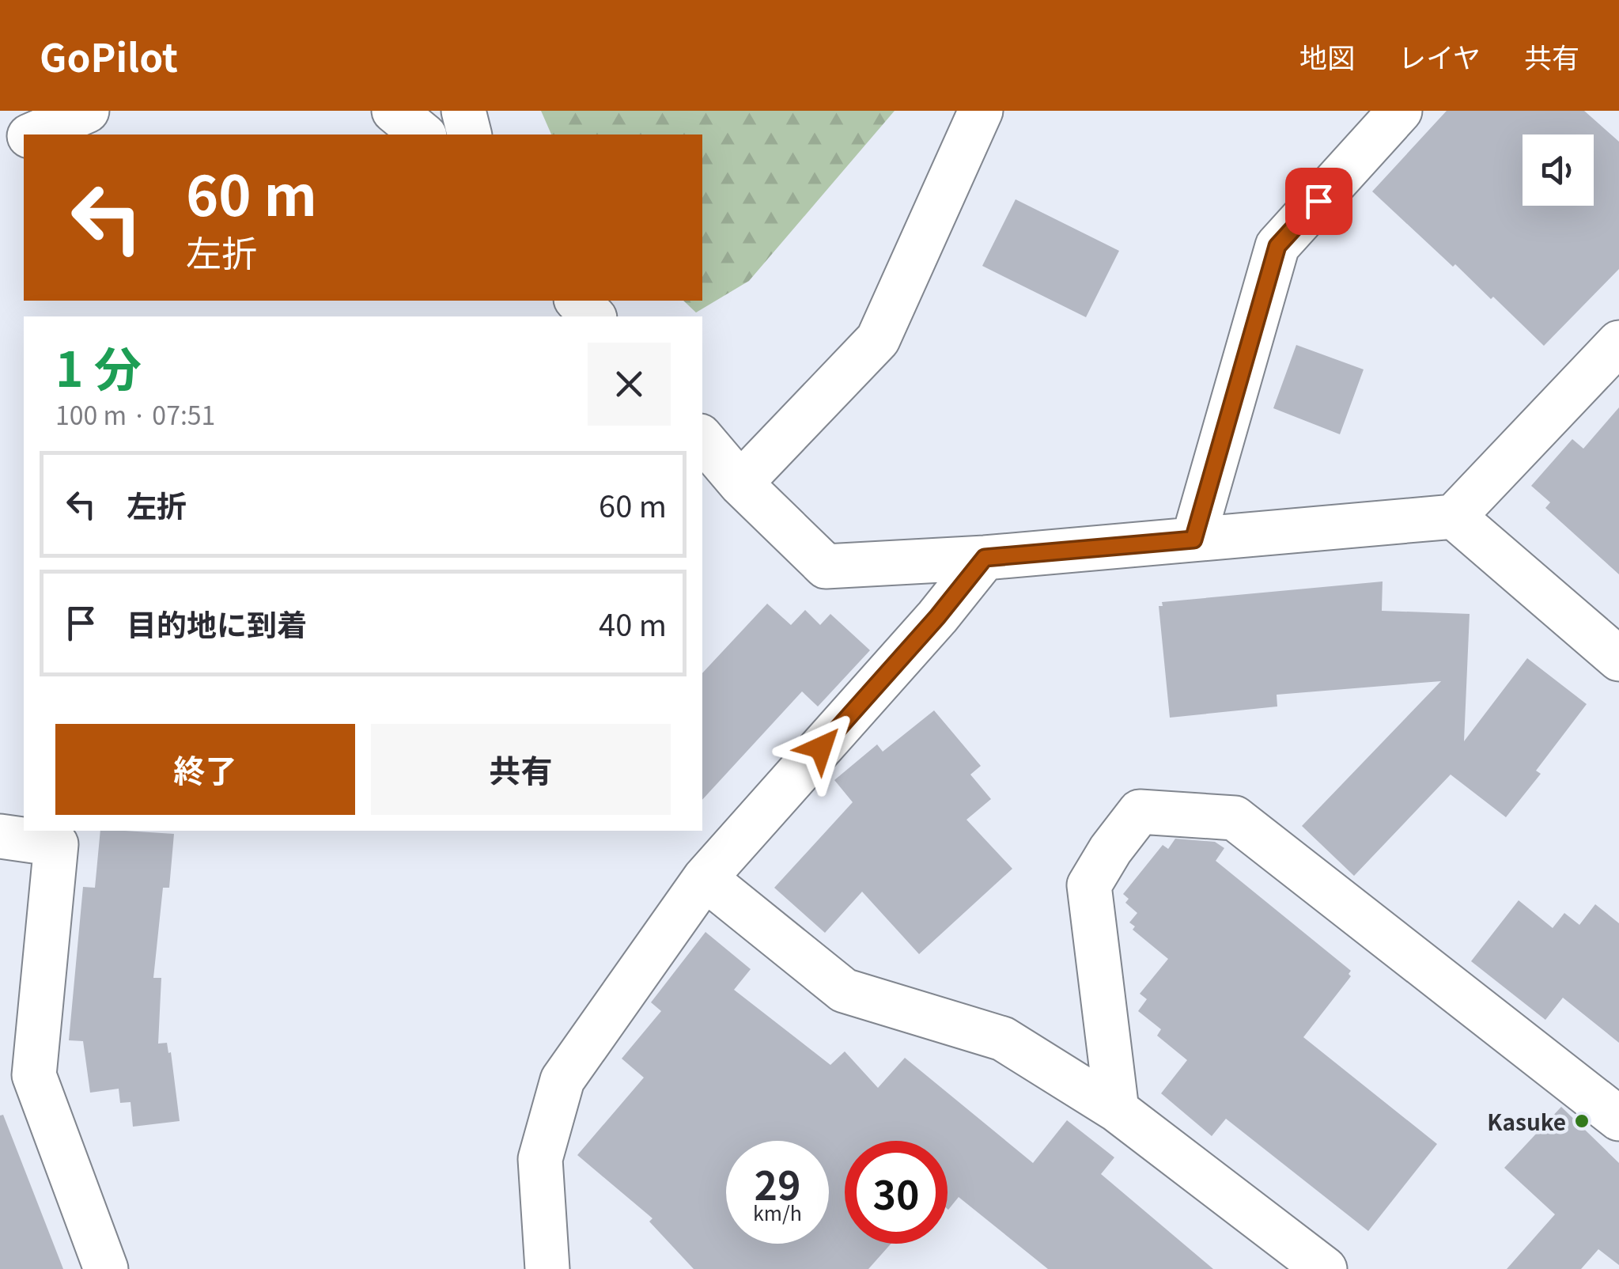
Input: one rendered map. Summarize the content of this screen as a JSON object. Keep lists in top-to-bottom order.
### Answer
{
  "places": ["Kasuke"],
  "page": {
    "header": "GoPilot",
    "nav": ["地図", "レイヤ", "共有"],
    "turn": ["60 m", "左折"],
    "heading": ["1 分", "100 m · 07:51"],
    "list": [
      {
        "name": "左折",
        "value": "60 m"
      },
      {
        "name": "目的地に到着",
        "value": "40 m"
      }
    ],
    "buttons": ["終了", "共有"],
    "speed": "29 km/h",
    "limit": "30"
  }
}
